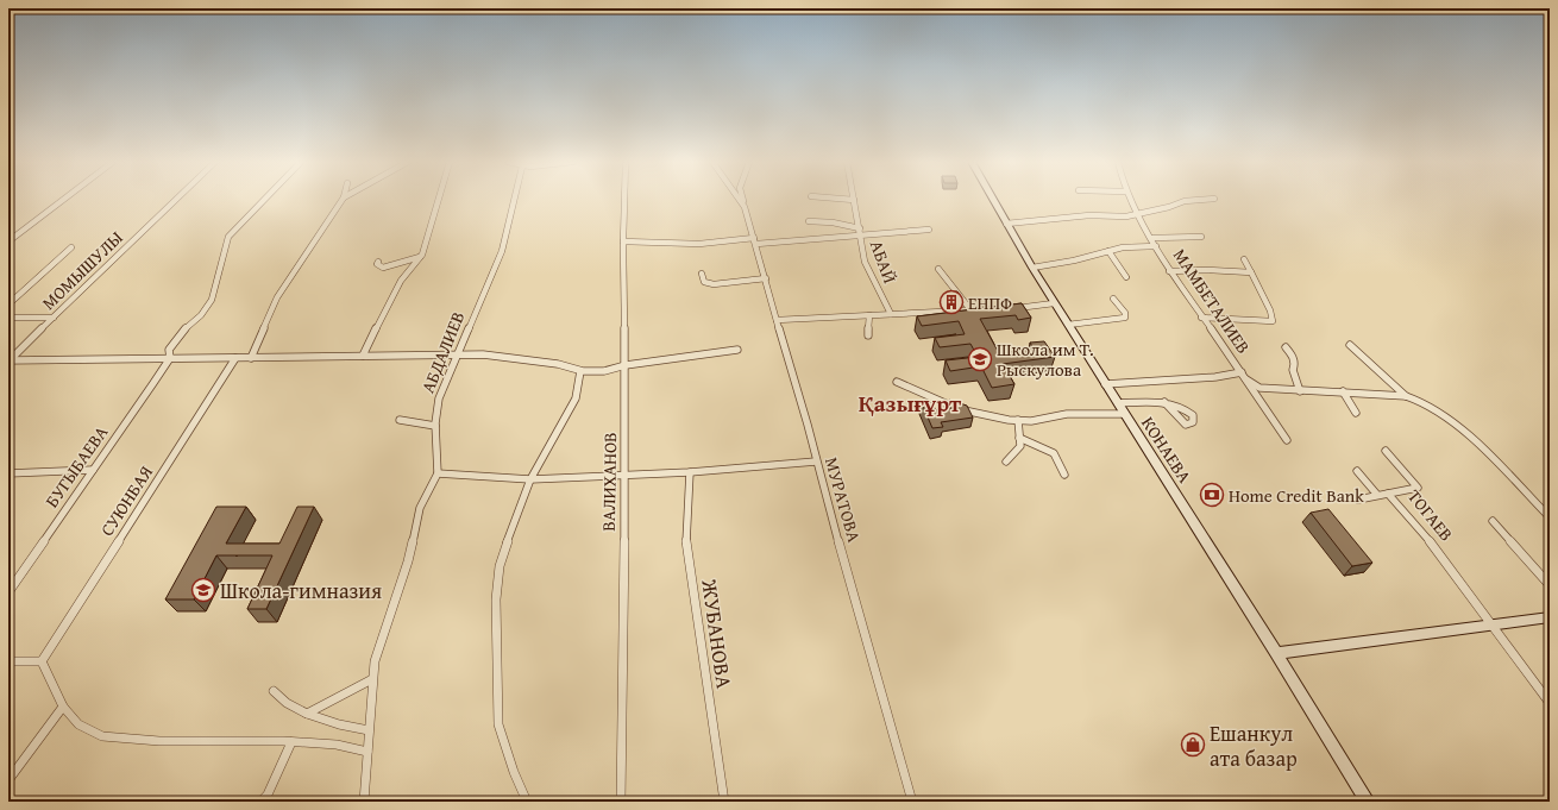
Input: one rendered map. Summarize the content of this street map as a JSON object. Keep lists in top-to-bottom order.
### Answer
{
  "streets": {
    "main road": ["КОНАЕВА"],
    "street": [
      "АБАЙ",
      "МОМЫШУЛЫ",
      "МАМБЕТАЛИЕВ",
      "АБДАЛИЕВ",
      "БУГЫБАЕВА",
      "ВАЛИХАНОВ",
      "МУРАТОВА",
      "СУЮНБАЯ",
      "ТОГАЕВ",
      "ЖУБАНОВА"
    ]
  },
  "districts": ["Қазығұрт"],
  "places": {
    "building": ["ЕНПФ"],
    "school or university": ["Школа им Т. Рыскулова", "Школа-гимназия"],
    "bank": ["Home Credit Bank"],
    "shop": ["Ешанкул ата базар"]
  }
}
